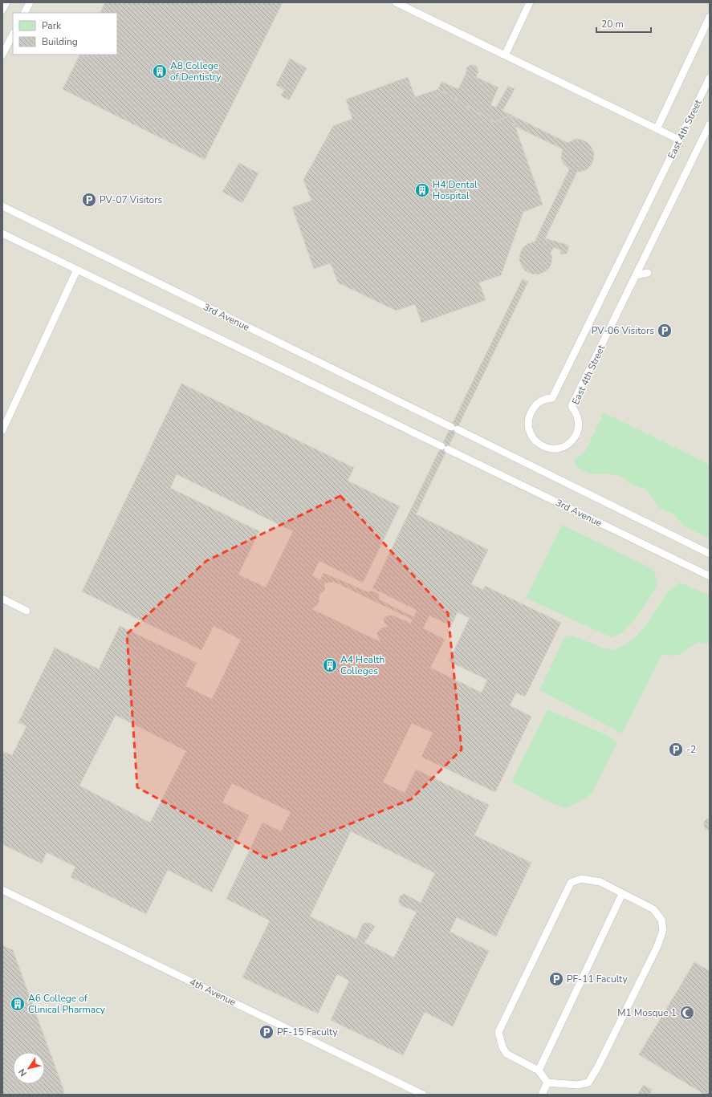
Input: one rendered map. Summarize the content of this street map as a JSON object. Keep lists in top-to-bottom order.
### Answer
{
  "streets": {
    "lane": ["East 4th Street", "3rd Avenue", "4th Avenue"]
  },
  "places": {
    "building": [
      "A8 College of Dentistry",
      "H4 Dental Hospital",
      "A4 Health Colleges",
      "A6 College of Clinical Pharmacy"
    ],
    "parking": [
      "PV-07 Visitors",
      "PV-06 Visitors",
      "-2",
      "PF-11 Faculty",
      "PF-15 Faculty"
    ],
    "mosque": ["M1 Mosque 1"]
  },
  "legend": ["Park", "Building"],
  "scale_bar": "20 m",
  "north": "bottom left"
}
